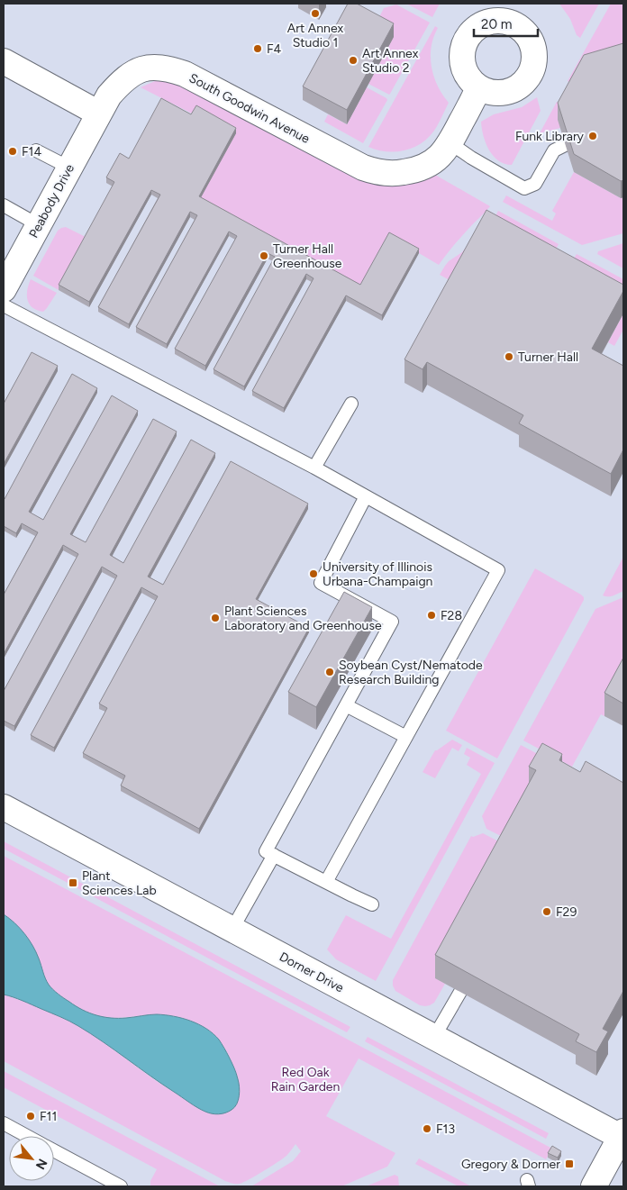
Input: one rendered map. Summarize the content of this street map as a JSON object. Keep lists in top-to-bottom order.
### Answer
{
  "streets": {
    "street": ["South Goodwin Avenue", "Peabody Drive", "Dorner Drive"]
  },
  "crossings": [
    ["South Goodwin Avenue", "Peabody Drive"]
  ],
  "parks": ["Red Oak Rain Garden"],
  "places": {
    "other": [
      "Art Annex Studio 1",
      "F4",
      "Art Annex Studio 2",
      "Funk Library",
      "F14",
      "Turner Hall Greenhouse",
      "Turner Hall",
      "University of Illinois Urbana-Champaign",
      "F28",
      "Plant Sciences Laboratory and Greenhouse",
      "Soybean Cyst/Nematode Research Building",
      "F29",
      "F11",
      "F13"
    ],
    "transit": ["Plant Sciences Lab", "Gregory & Dorner"]
  },
  "scale_bar": "20 m",
  "north": "bottom right"
}
